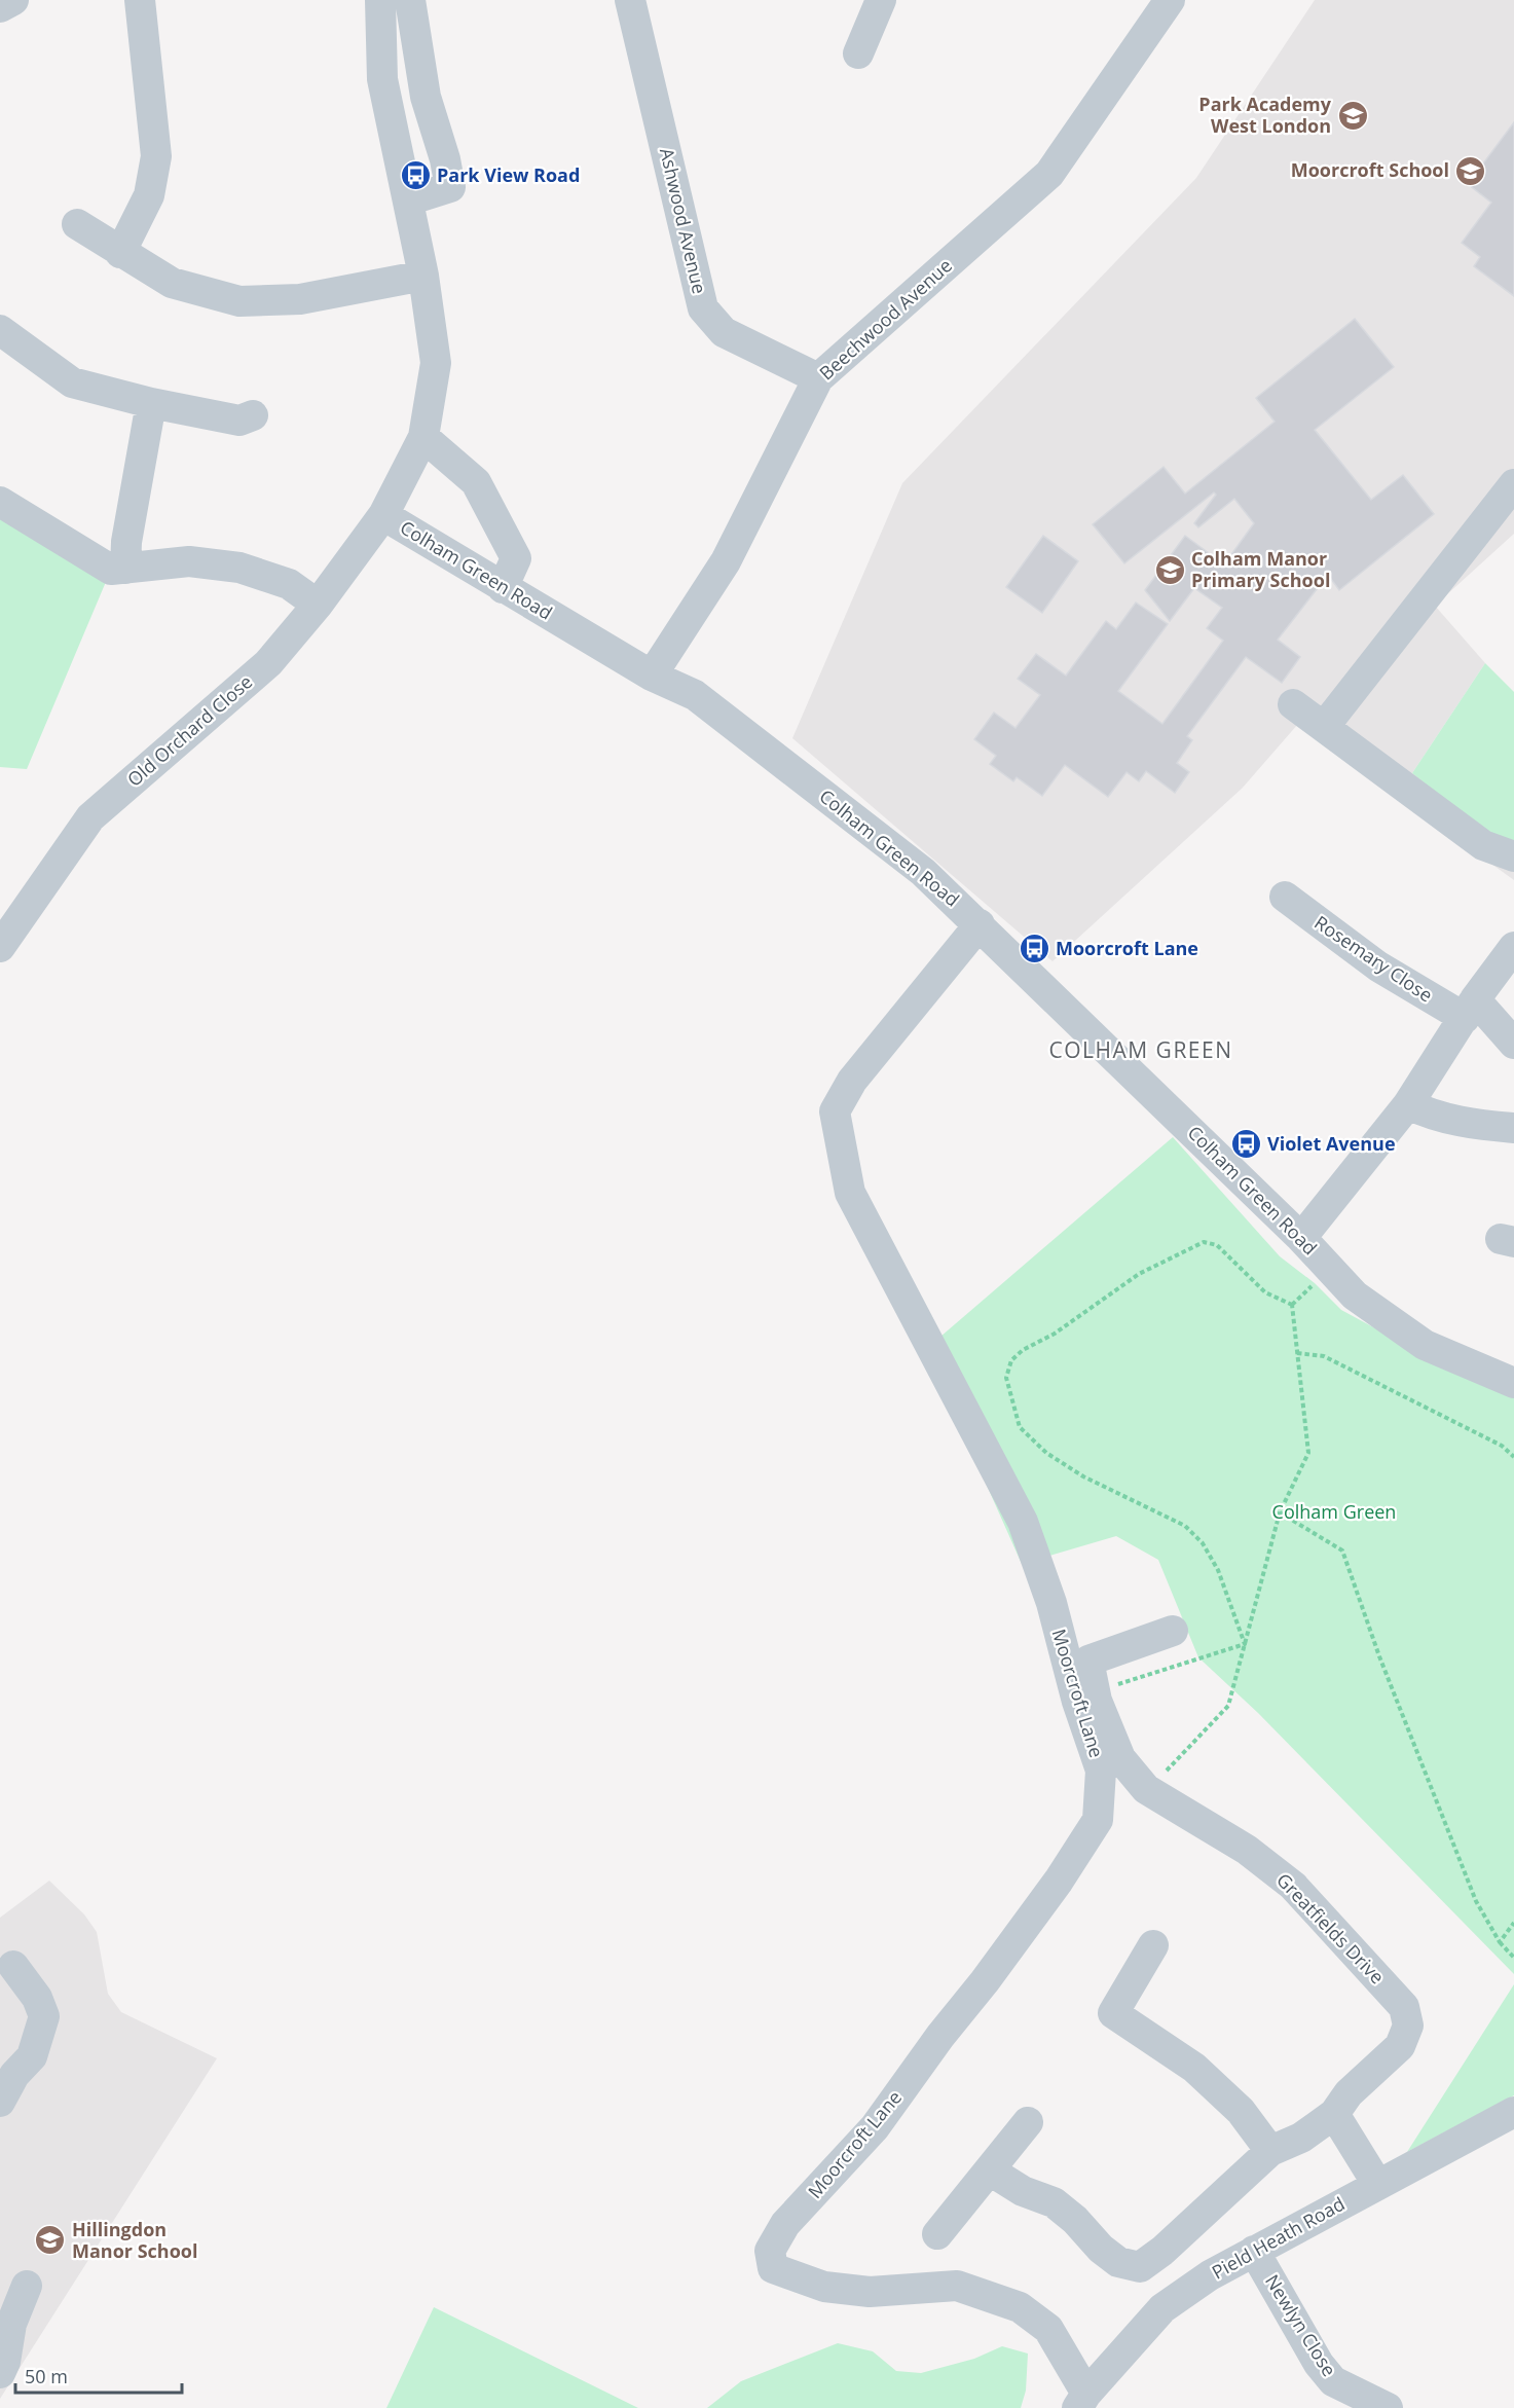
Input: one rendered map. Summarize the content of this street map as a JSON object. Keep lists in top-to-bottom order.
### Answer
{
  "streets": {
    "street": [
      "Ashwood Avenue",
      "Beechwood Avenue",
      "Colham Green Road",
      "Old Orchard Close",
      "Rosemary Close",
      "Moorcroft Lane",
      "Greatfields Drive",
      "Pield Heath Road",
      "Newlyn Close"
    ]
  },
  "crossings": [
    ["Ashwood Avenue", "Beechwood Avenue"],
    ["Beechwood Avenue", "Colham Green Road"],
    ["Colham Green Road", "Old Orchard Close"],
    ["Colham Green Road", "Moorcroft Lane"],
    ["Moorcroft Lane", "Pield Heath Road"],
    ["Pield Heath Road", "Newlyn Close"]
  ],
  "districts": ["COLHAM GREEN"],
  "parks": ["Colham Green"],
  "places": {
    "school or university": [
      "Park Academy West London",
      "Moorcroft School",
      "Colham Manor Primary School",
      "Hillingdon Manor School"
    ],
    "bus stop": ["Park View Road", "Moorcroft Lane", "Violet Avenue"]
  },
  "scale_bar": "50 m"
}
